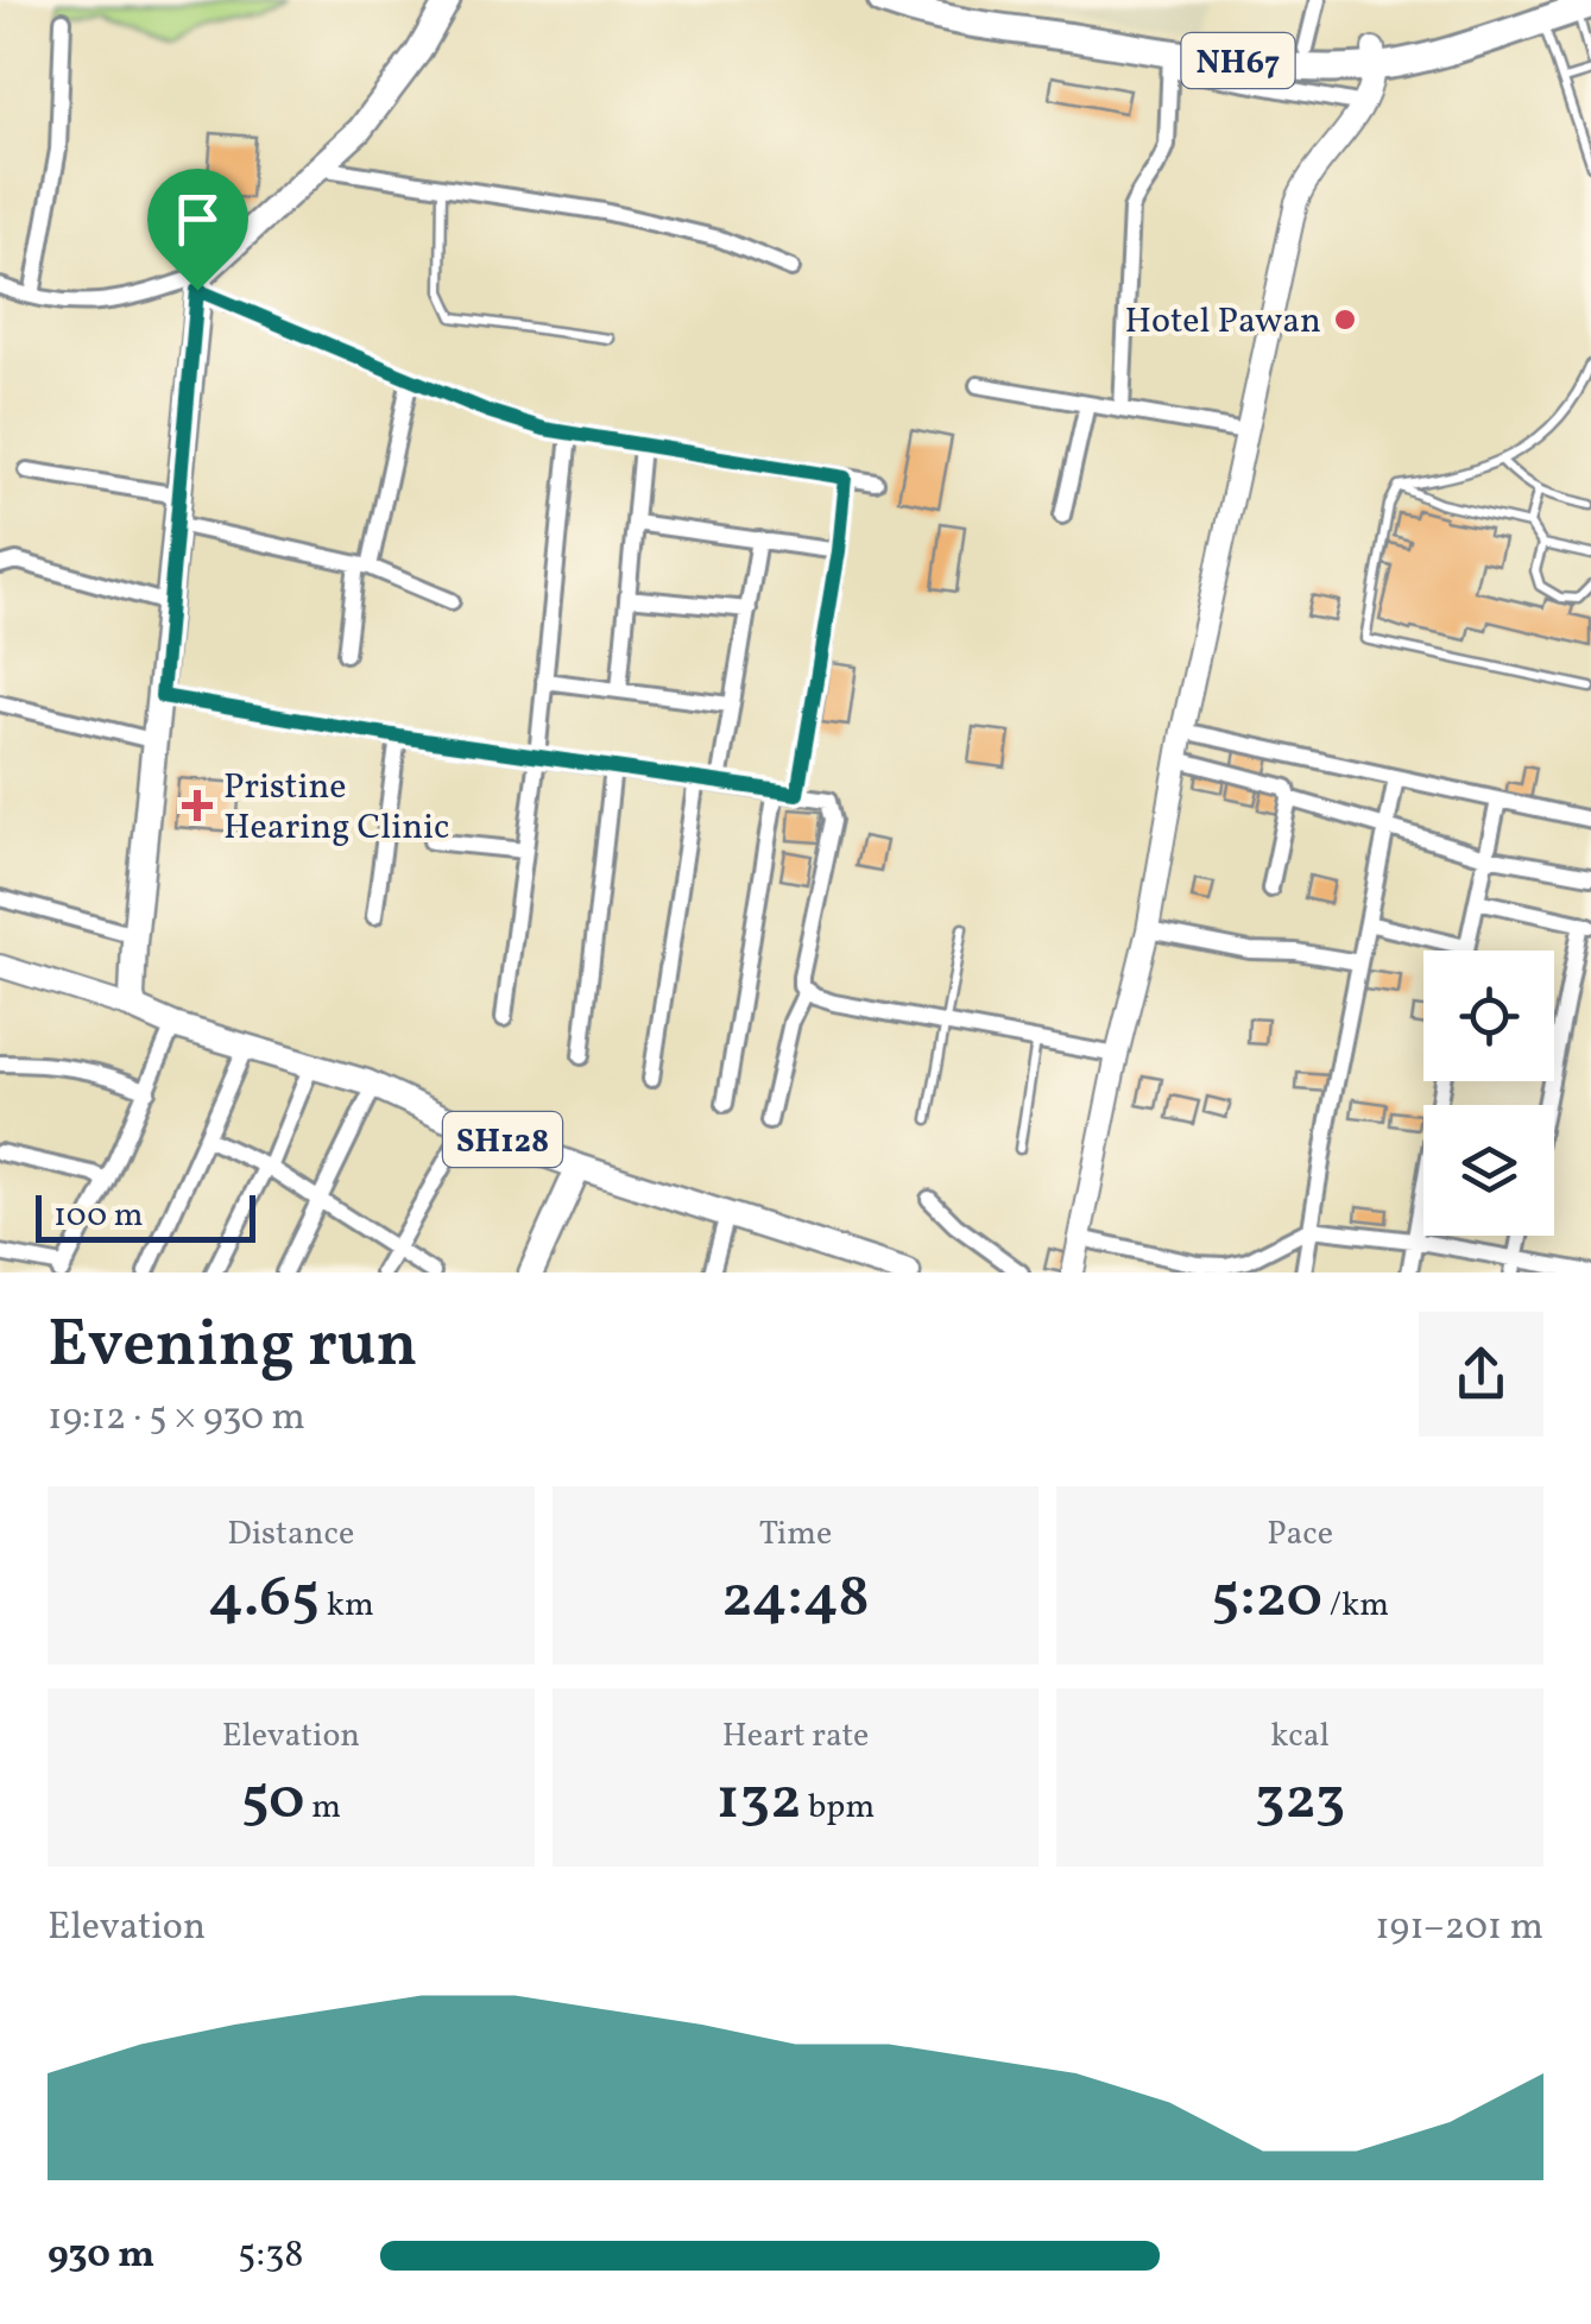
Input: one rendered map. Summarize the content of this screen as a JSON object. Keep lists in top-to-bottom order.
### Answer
{
  "streets": {
    "highway": ["NH67"],
    "main road": ["SH128"]
  },
  "places": {
    "other": ["Hotel Pawan"],
    "health": ["Pristine Hearing Clinic"]
  },
  "scale_bar": "100 m",
  "page": {
    "scale": "100 m",
    "heading": ["Evening run", "19:12 · 5 × 930 m"],
    "stats": [
      ["Distance", "4.65 km"],
      ["Time", "24:48"],
      ["Pace", "5:20 /km"],
      ["Elevation", "50 m"],
      ["Heart rate", "132 bpm"],
      ["kcal", "323"]
    ],
    "chart": ["Elevation", "191–201 m"],
    "list": [
      {
        "name": "930 m",
        "note": "5:38"
      }
    ]
  }
}
